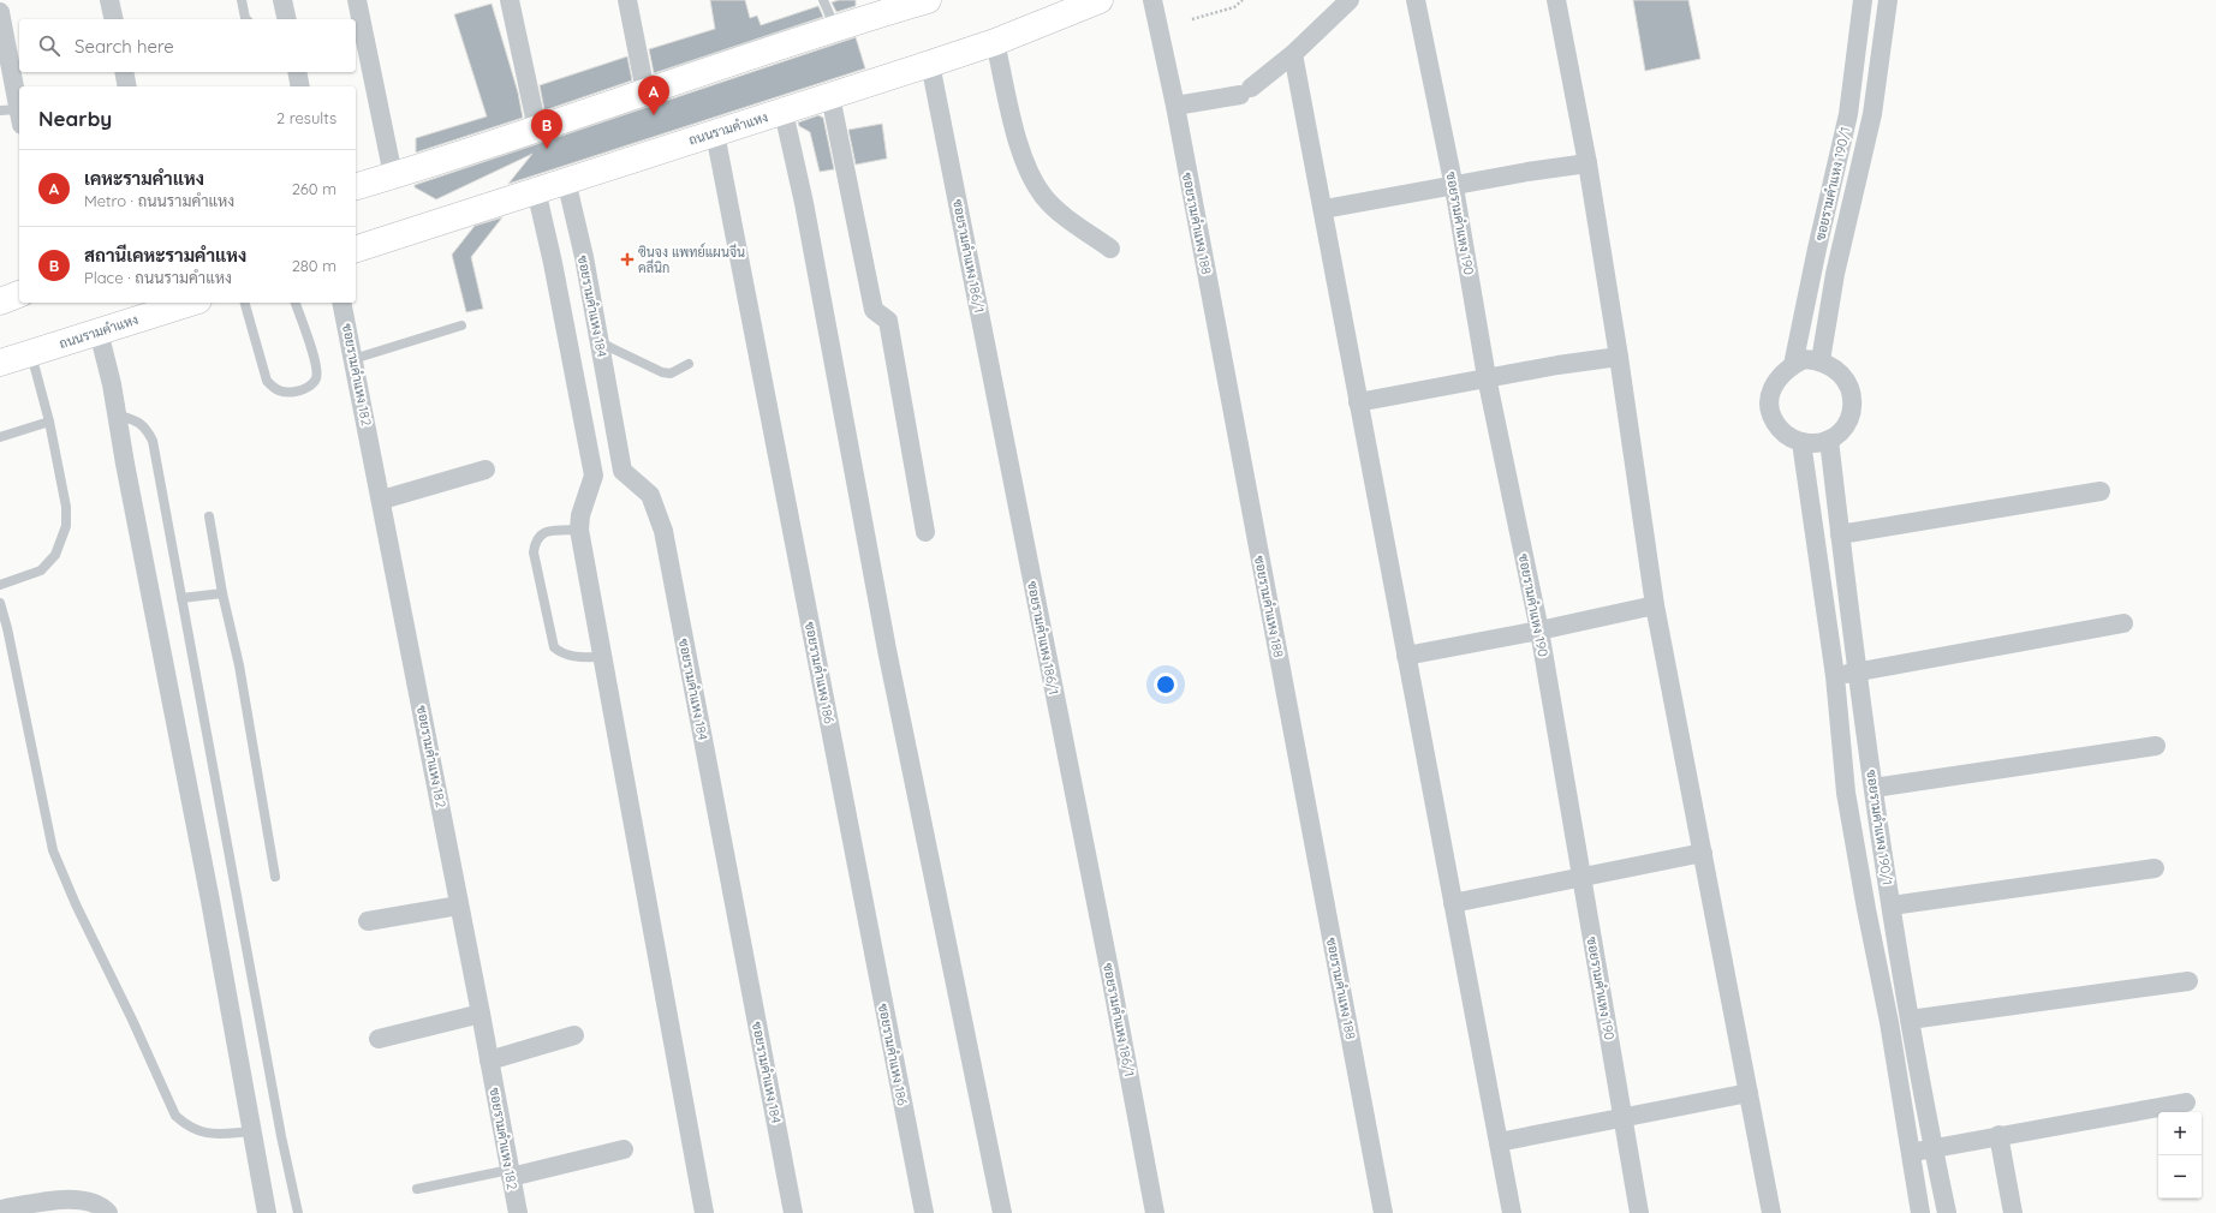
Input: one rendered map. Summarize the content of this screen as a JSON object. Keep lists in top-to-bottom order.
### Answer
{
  "streets": {
    "main road": ["ถนนรามคำแหง"],
    "street": [
      "ซอยรามคำแหง 190/1",
      "ซอยรามคำแหง 188",
      "ซอยรามคำแหง 190",
      "ซอยรามคำแหง 186/1",
      "ซอยรามคำแหง 184",
      "ซอยรามคำแหง 182",
      "ซอยรามคำแหง 186"
    ]
  },
  "crossings": [
    ["ถนนรามคำแหง", "ซอยรามคำแหง 186/1"],
    ["ถนนรามคำแหง", "ซอยรามคำแหง 184"],
    ["ถนนรามคำแหง", "ซอยรามคำแหง 186"]
  ],
  "places": {
    "health": ["ซินจง แพทย์แผนจีน คลีนิก"]
  },
  "page": {
    "search": "Search here",
    "pins": ["A", "B"],
    "heading": ["Nearby", "2 results"],
    "list": [
      {
        "mark": "A",
        "name": "เคหะรามคำแหง",
        "note": "Metro · ถนนรามคำแหง",
        "value": "260 m"
      },
      {
        "mark": "B",
        "name": "สถานีเคหะรามคำแหง",
        "note": "Place · ถนนรามคำแหง",
        "value": "280 m"
      }
    ],
    "map_buttons": ["+", "−"]
  }
}
